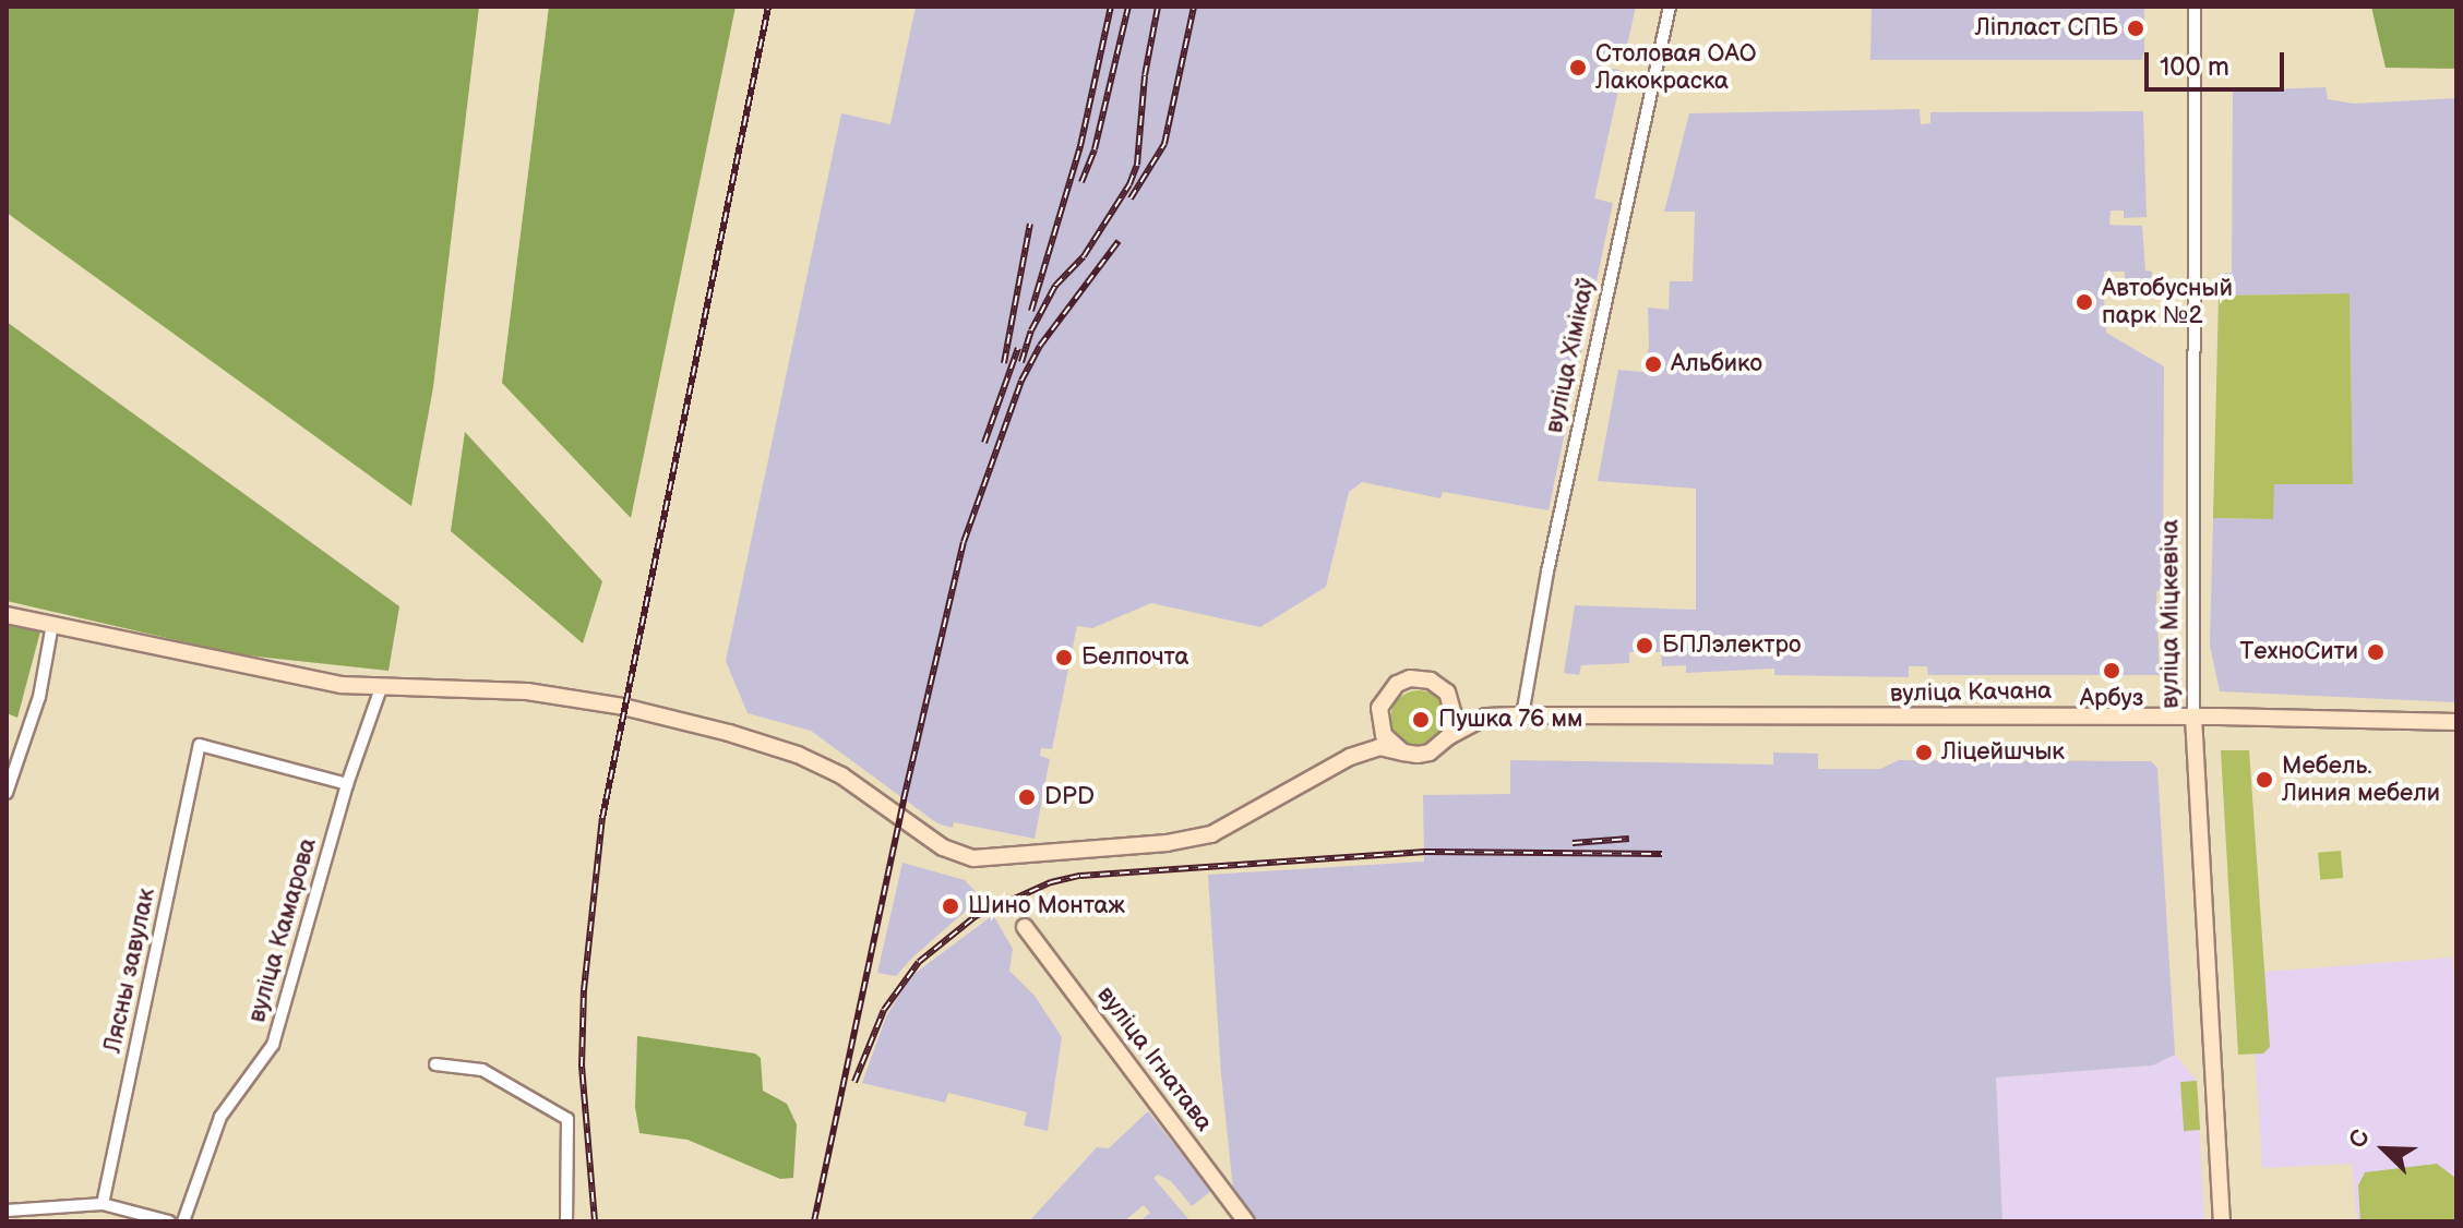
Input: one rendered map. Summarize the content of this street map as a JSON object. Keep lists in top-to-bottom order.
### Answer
{
  "streets": {
    "main road": ["вуліца Міцкевіча", "вуліца Качана", "вуліца Ігнатава"],
    "street": ["вуліца Хімікаў", "вуліца Камарова", "Лясны завулак"]
  },
  "crossings": [
    ["вуліца Хімікаў", "вуліца Качана"],
    ["вуліца Міцкевіча", "вуліца Качана"],
    ["вуліца Качана", "вуліца Камарова"],
    ["вуліца Камарова", "Лясны завулак"]
  ],
  "places": [
    "Ліпласт СПБ",
    "Столовая ОАО Лакокраска",
    "Автобусный парк №2",
    "Альбико",
    "БПЛэлектро",
    "ТехноСити",
    "Белпочта",
    "Арбуз",
    "Пушка 76 мм",
    "Ліцейшчык",
    "Мебель. Линия мебели",
    "DPD",
    "Шино Монтаж"
  ],
  "scale_bar": "100 m",
  "north": "top left"
}
